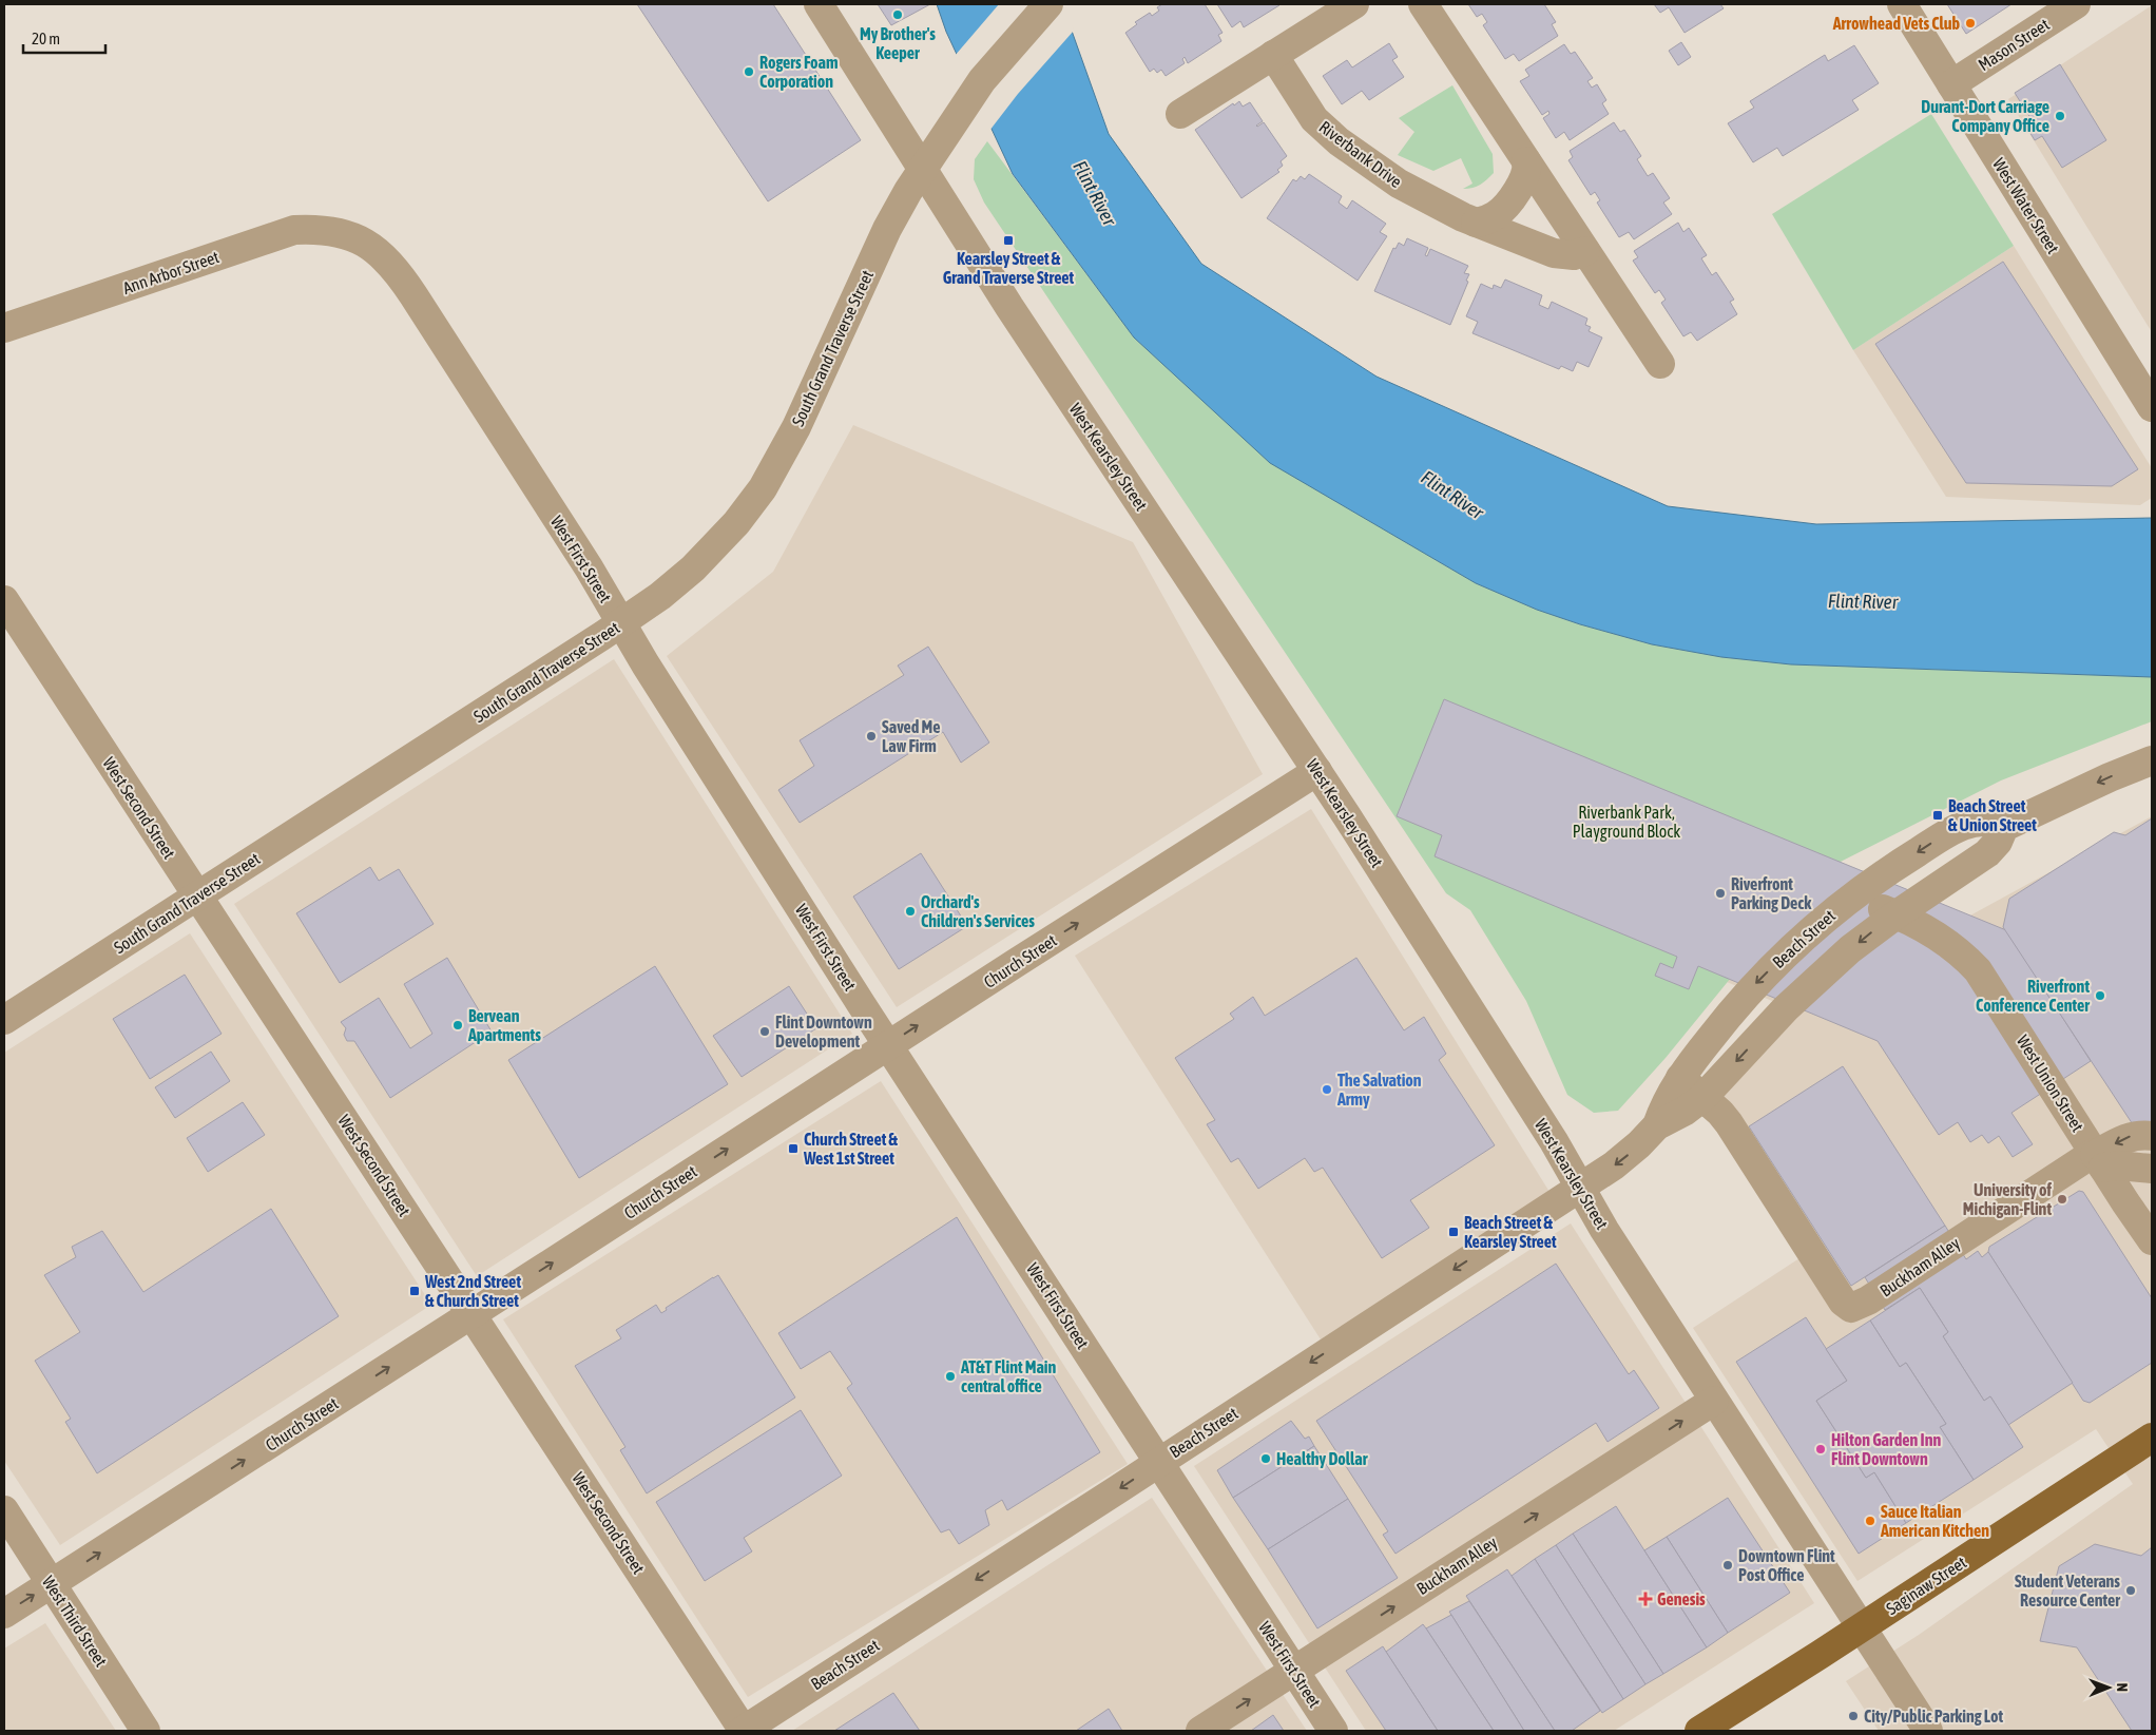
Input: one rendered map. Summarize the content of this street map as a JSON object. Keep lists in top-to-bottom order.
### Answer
{
  "streets": {
    "main road": ["Saginaw Street"],
    "street": [
      "Mason Street",
      "Riverbank Drive",
      "West Water Street",
      "Ann Arbor Street",
      "South Grand Traverse Street",
      "West Kearsley Street",
      "West First Street",
      "West Second Street",
      "Beach Street",
      "Church Street",
      "West Union Street",
      "Buckham Alley",
      "West Third Street"
    ]
  },
  "crossings": [
    ["Mason Street", "West Water Street"],
    ["Ann Arbor Street", "West First Street"],
    ["South Grand Traverse Street", "West Kearsley Street"],
    ["South Grand Traverse Street", "West First Street"],
    ["South Grand Traverse Street", "West Second Street"],
    ["West Kearsley Street", "Beach Street"],
    ["West Kearsley Street", "Church Street"],
    ["West Kearsley Street", "Buckham Alley"],
    ["West Kearsley Street", "Saginaw Street"],
    ["West First Street", "Beach Street"],
    ["West First Street", "Church Street"],
    ["West First Street", "Buckham Alley"],
    ["West Second Street", "Beach Street"],
    ["West Second Street", "Church Street"],
    ["Beach Street", "West Union Street"],
    ["Beach Street", "Buckham Alley"],
    ["Church Street", "West Third Street"],
    ["West Union Street", "Buckham Alley"]
  ],
  "one_way": ["Beach Street", "Church Street", "Buckham Alley"],
  "water": ["Flint River"],
  "parks": ["Riverbank Park, Playground Block"],
  "places": {
    "other": [
      "My Brother's Keeper",
      "Arrowhead Vets Club",
      "Rogers Foam Corporation",
      "Durant-Dort Carriage Company Office",
      "Saved Me Law Firm",
      "Riverfront Parking Deck",
      "Orchard's Children's Services",
      "Riverfront Conference Center",
      "Bervean Apartments",
      "Flint Downtown Development",
      "The Salvation Army",
      "University of Michigan-Flint",
      "AT&T Flint Main central office",
      "Hilton Garden Inn Flint Downtown",
      "Healthy Dollar",
      "Sauce Italian American Kitchen",
      "Downtown Flint Post Office",
      "Student Veterans Resource Center",
      "City/Public Parking Lot"
    ],
    "transit": [
      "Kearsley Street & Grand Traverse Street",
      "Beach Street & Union Street",
      "Church Street & West 1st Street",
      "Beach Street & Kearsley Street",
      "West 2nd Street & Church Street"
    ],
    "health": ["Genesis"]
  },
  "scale_bar": "20 m",
  "north": "right"
}
